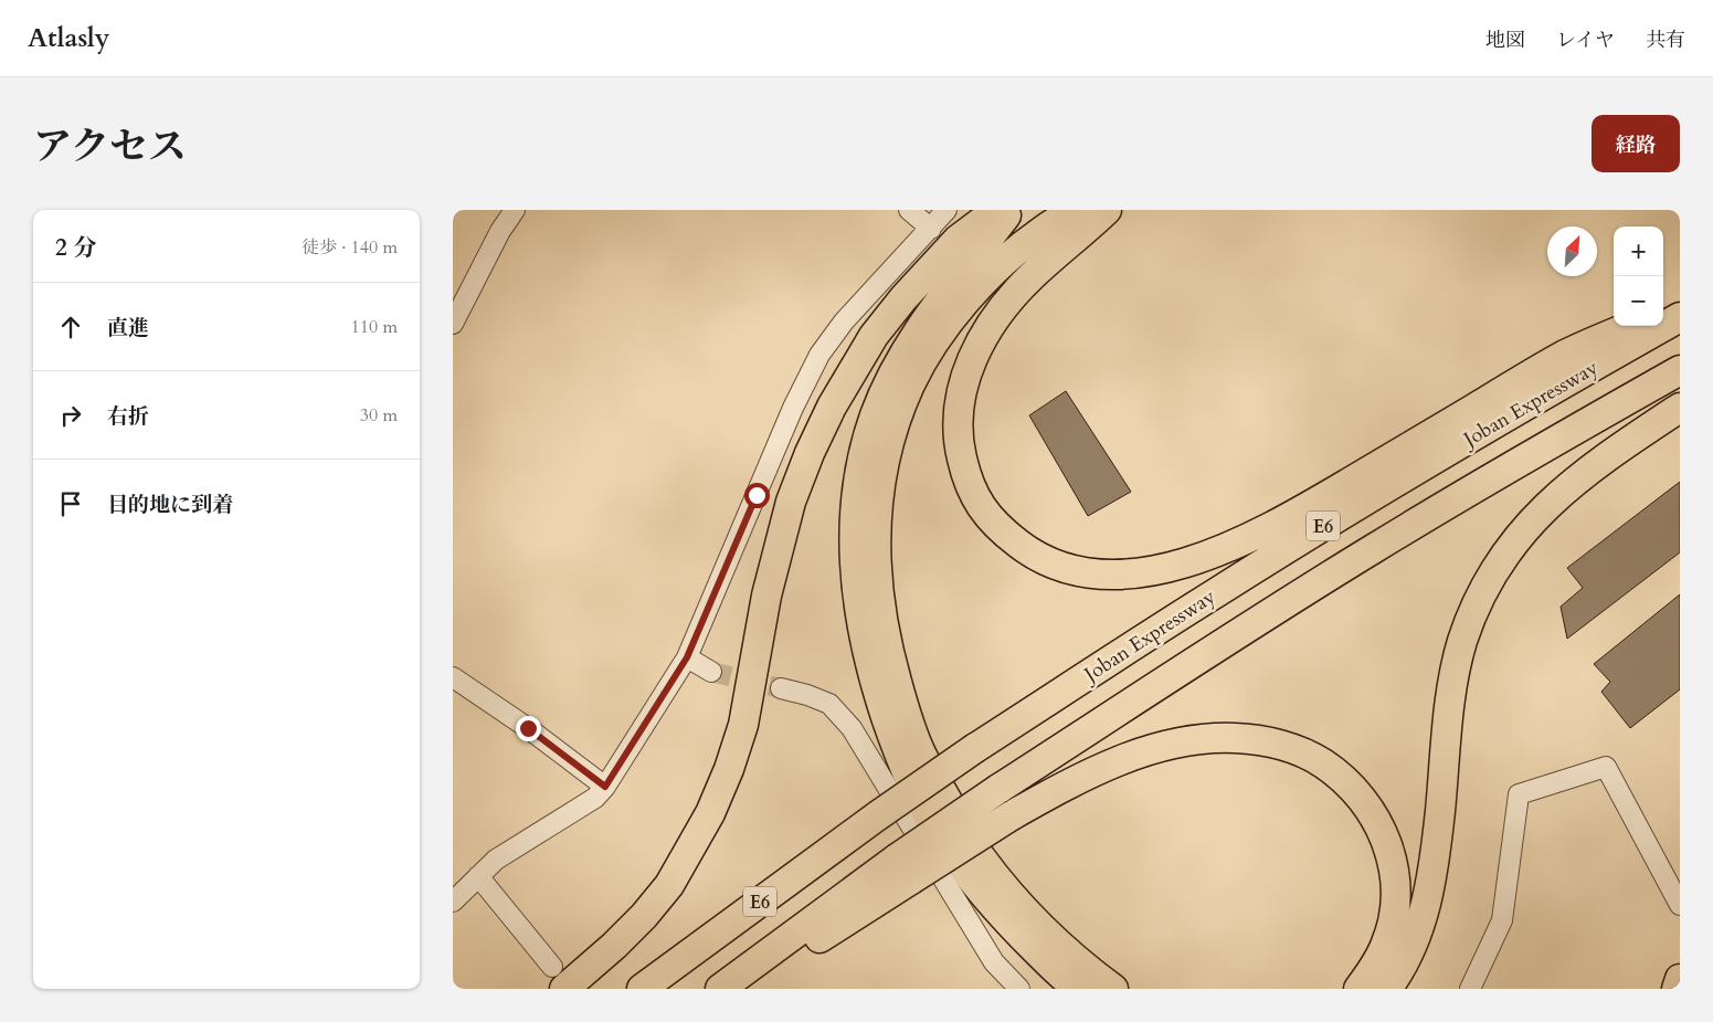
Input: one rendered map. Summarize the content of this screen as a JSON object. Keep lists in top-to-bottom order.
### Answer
{
  "streets": {
    "highway": ["Joban Expressway", "E6"]
  },
  "north": "top right",
  "page": {
    "header": "Atlasly",
    "nav": ["地図", "レイヤ", "共有"],
    "title": "アクセス",
    "buttons": "経路",
    "heading": ["2 分", "徒歩 · 140 m"],
    "map_buttons": ["+", "−"],
    "list": [
      ["直進", "110 m"],
      ["右折", "30 m"],
      "目的地に到着"
    ]
  }
}
